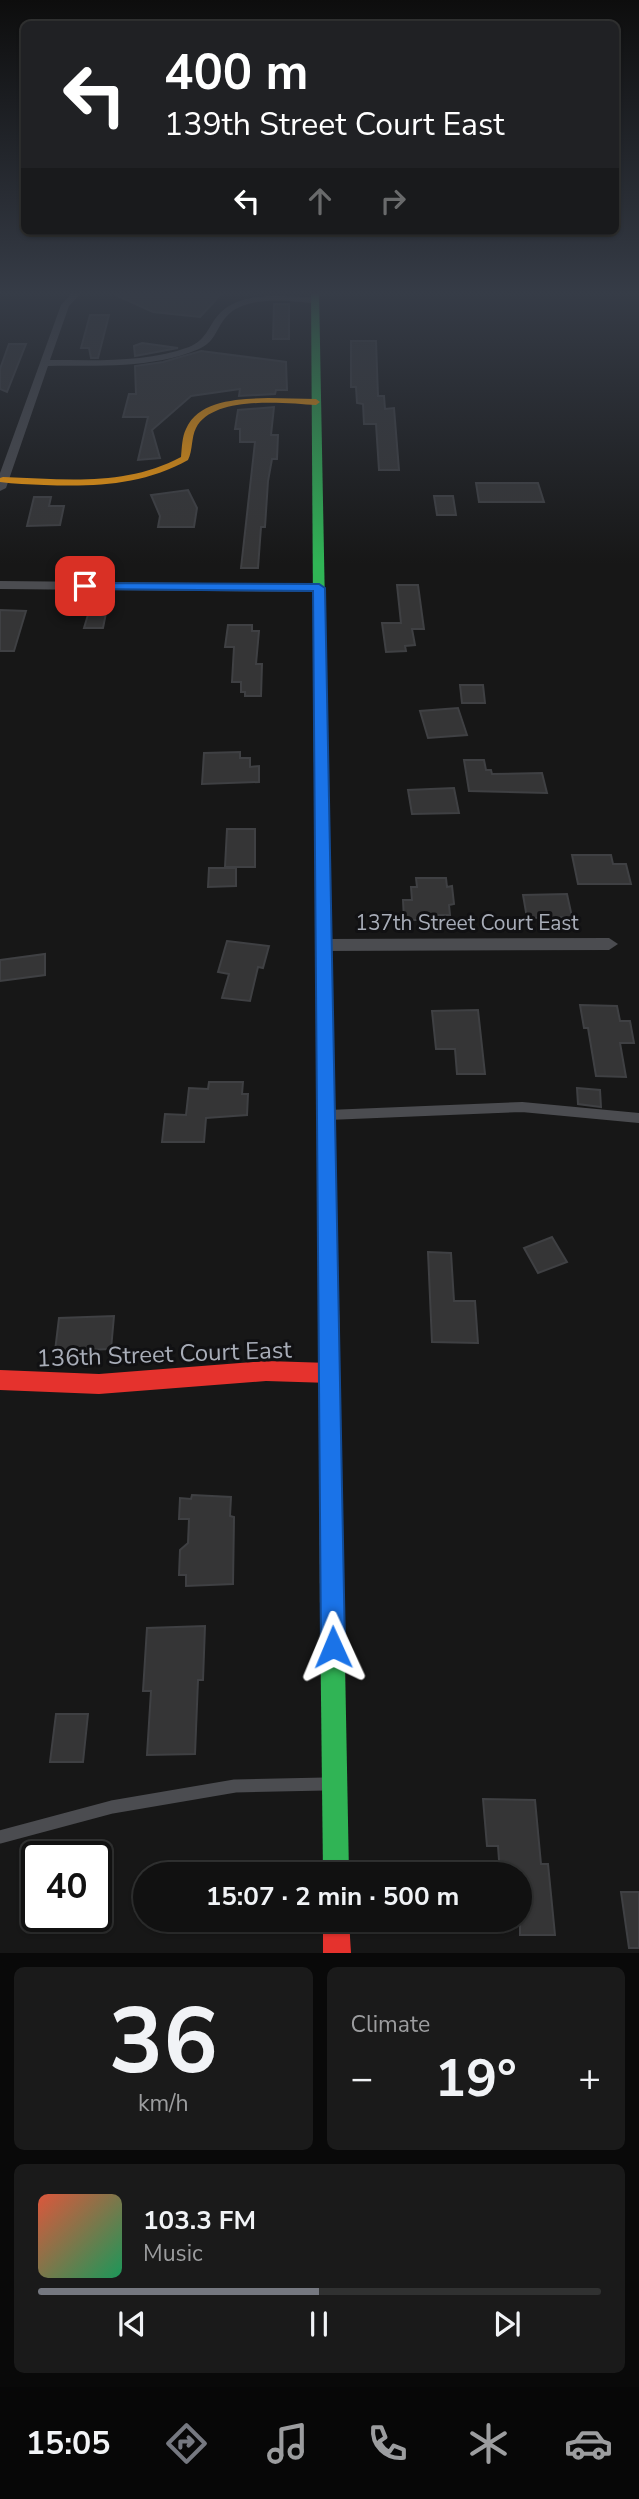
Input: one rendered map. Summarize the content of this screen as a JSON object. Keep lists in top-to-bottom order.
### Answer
{
  "streets": {
    "street": ["137th Street Court East", "136th Street Court East"]
  },
  "page": {
    "turn": ["400 m", "139th Street Court East"],
    "limit": "40",
    "trip": "15:07 · 2 min · 500 m",
    "tile": [
      ["36", "km/h"],
      "Climate"
    ],
    "heat": ["−", "19°", "+"],
    "song": ["103.3 FM", "Music"],
    "tabs": "15:05"
  }
}
